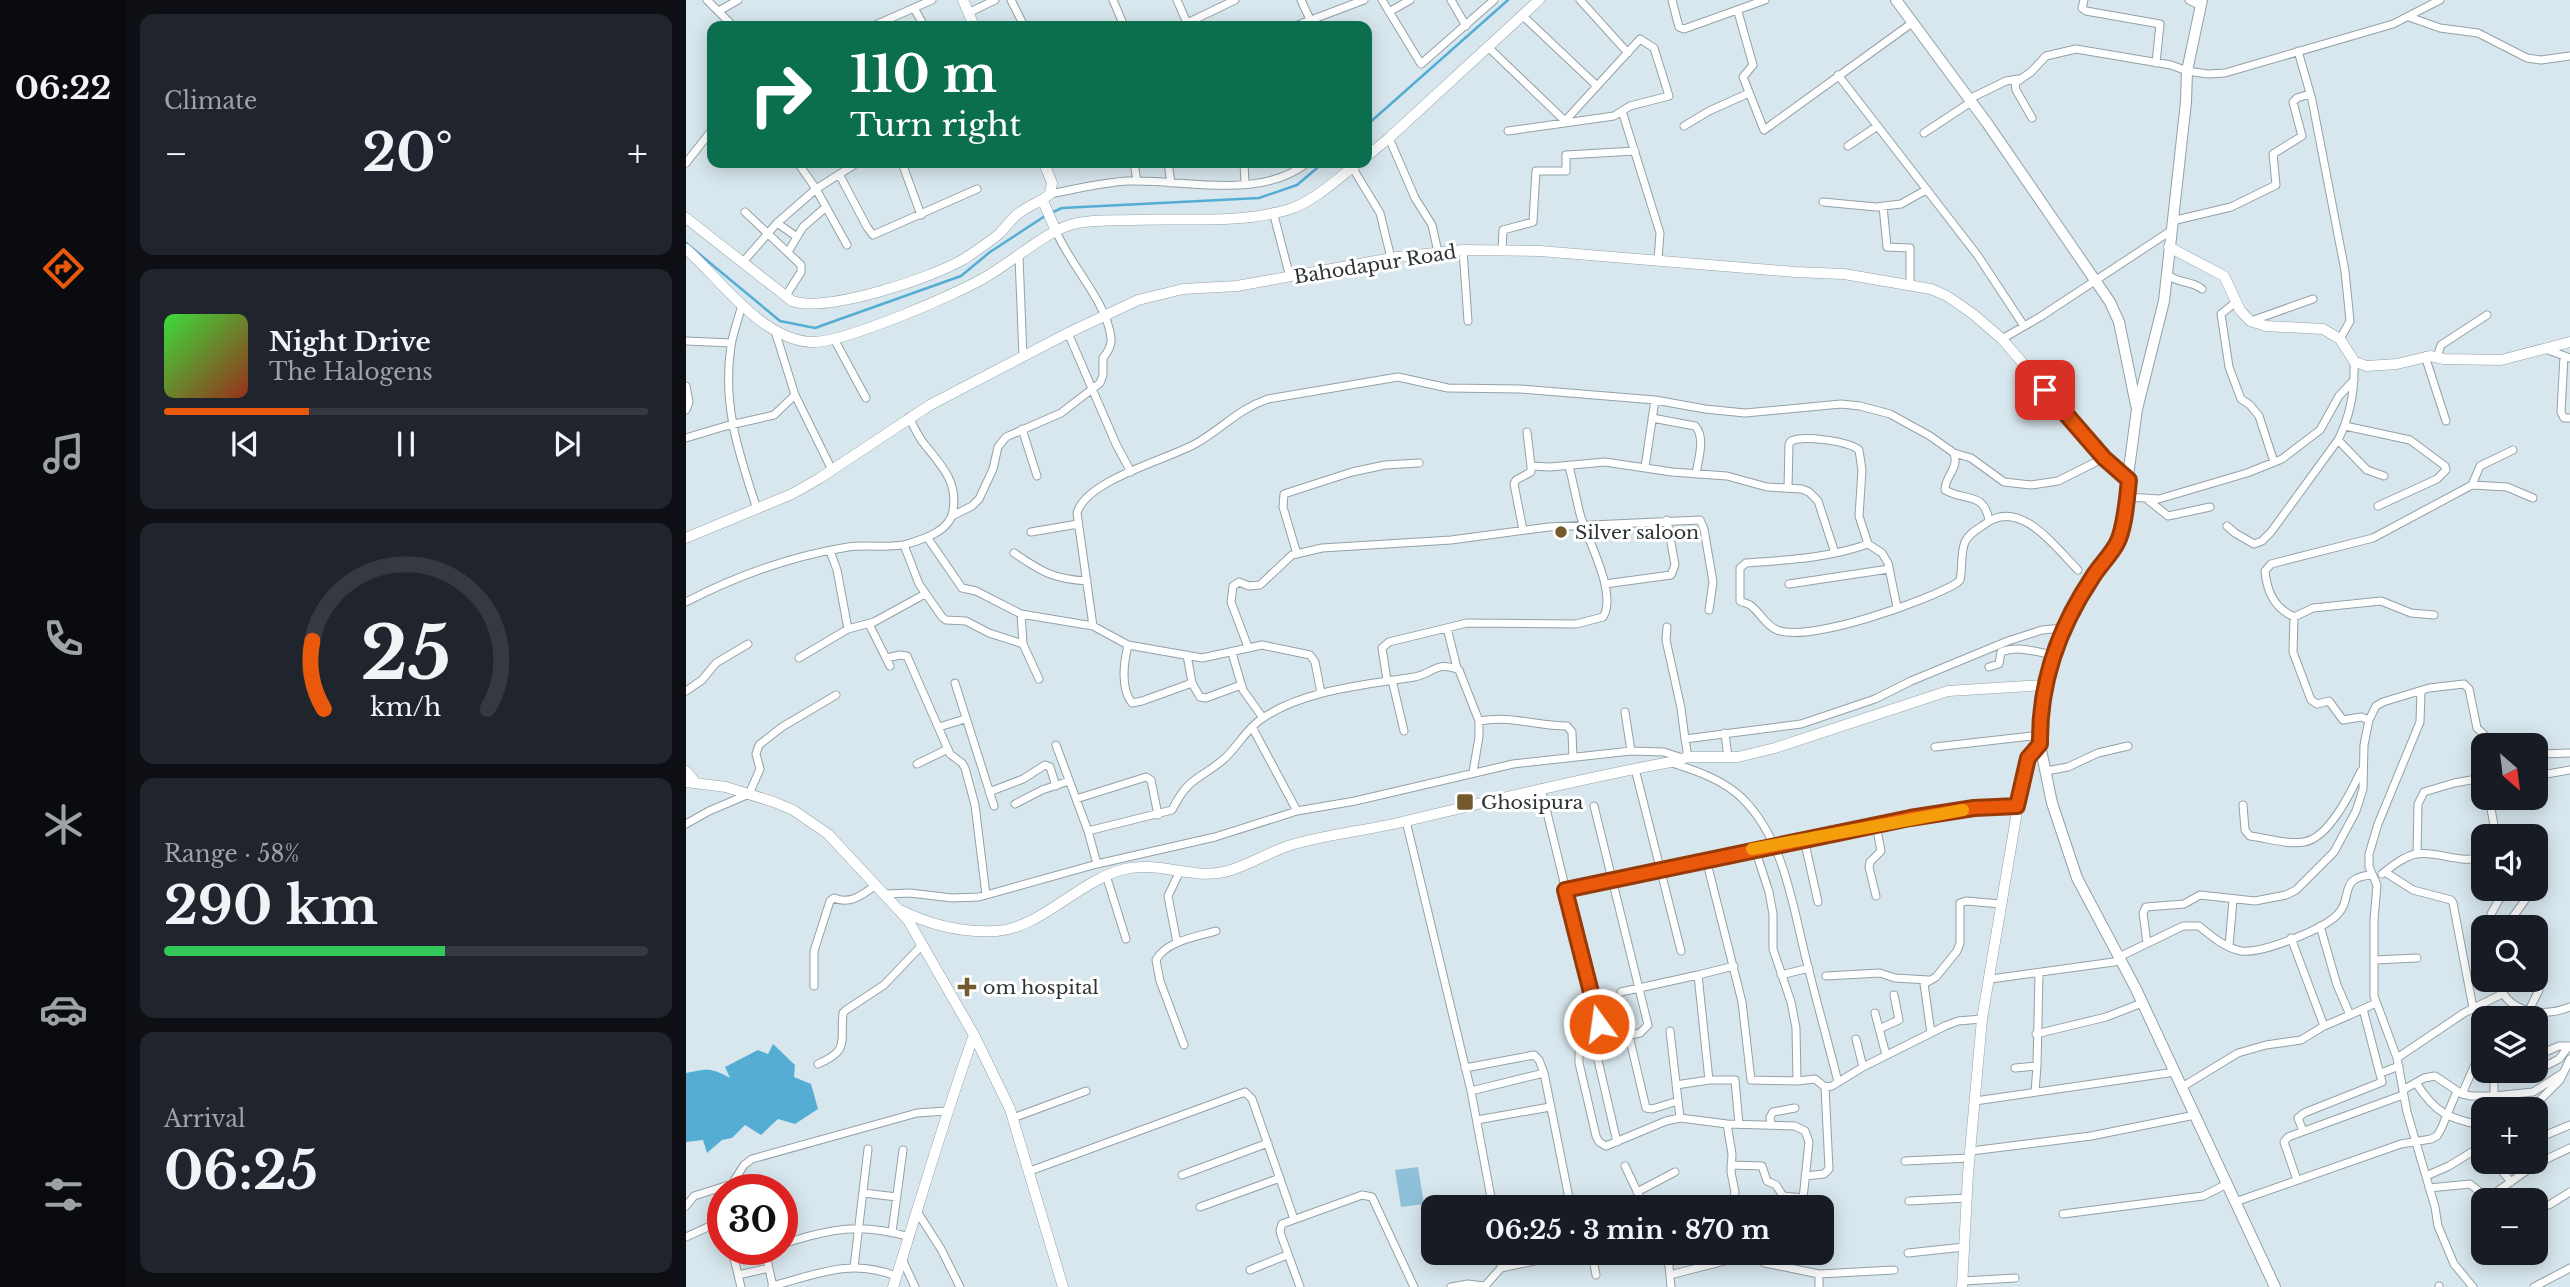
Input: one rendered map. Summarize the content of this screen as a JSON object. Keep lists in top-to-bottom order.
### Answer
{
  "streets": {
    "street": ["Bahodapur Road"]
  },
  "places": {
    "other": ["Silver saloon"],
    "transit": ["Ghosipura"],
    "health": ["om hospital"]
  },
  "north": "bottom right",
  "page": {
    "tabs": "06:22",
    "tile": [
      "Climate",
      ["Range · 58%", "290 km"],
      ["Arrival", "06:25"]
    ],
    "turn": ["110 m", "Turn right"],
    "heat": ["−", "20°", "+"],
    "song": ["Night Drive", "The Halogens"],
    "map_buttons": ["+", "−"],
    "limit": "30",
    "trip": "06:25 · 3 min · 870 m",
    "gauge": ["25", "km/h"]
  }
}
